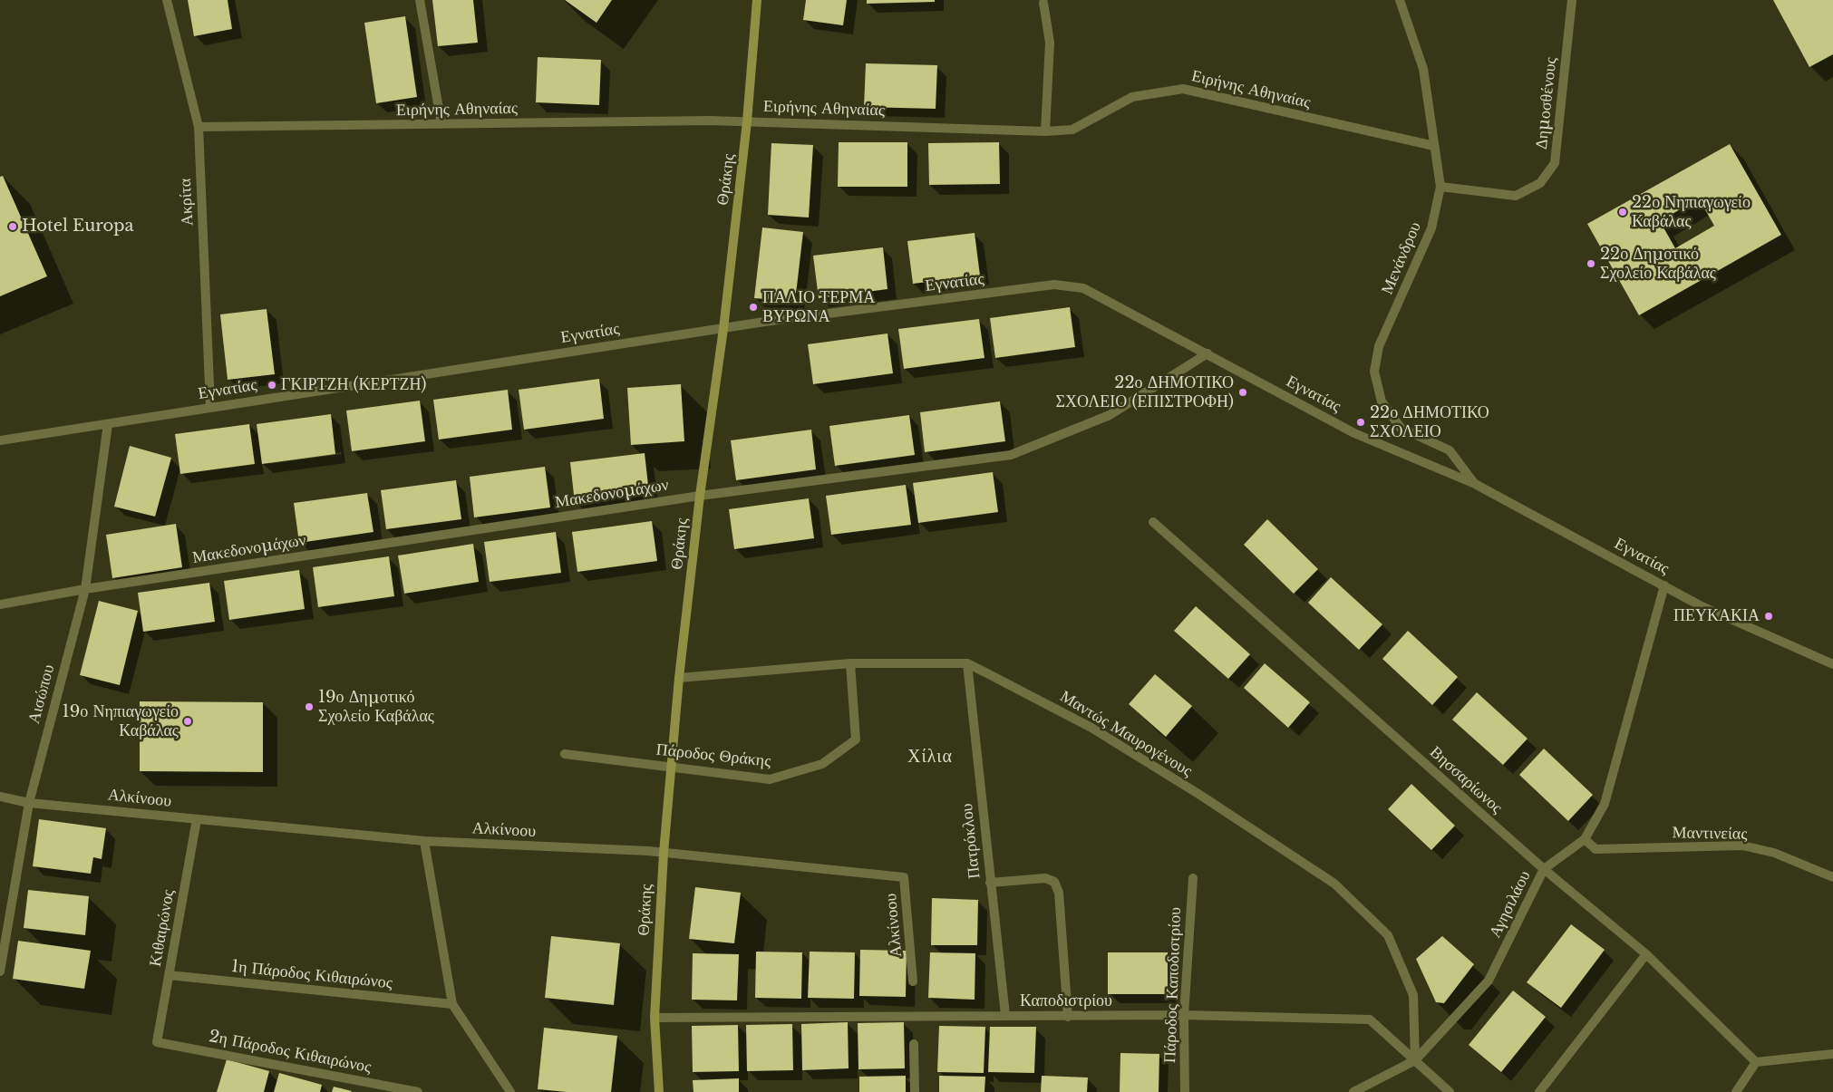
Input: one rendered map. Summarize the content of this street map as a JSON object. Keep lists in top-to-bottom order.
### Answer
{
  "streets": {
    "street": [
      "Ειρήνης Αθηναίας",
      "Δημοσθένους",
      "Θράκης",
      "Ακρίτα",
      "Μενάνδρου",
      "Εγνατίας",
      "Μακεδονομάχων",
      "Αισώπου",
      "Μαντώς Μαυρογένους",
      "Πάροδος Θράκης",
      "Βησσαρίωνος",
      "Αλκίνοου",
      "Μαντινείας",
      "Πατρόκλου",
      "Αγησιλάου",
      "Κιθαιρώνος",
      "1η Πάροδος Κιθαιρώνος",
      "Πάροδος Καποδιστρίου",
      "Καποδιστρίου",
      "2η Πάροδος Κιθαιρώνος"
    ]
  },
  "crossings": [
    ["Ειρήνης Αθηναίας", "Θράκης"],
    ["Ειρήνης Αθηναίας", "Ακρίτα"],
    ["Ειρήνης Αθηναίας", "Μενάνδρου"],
    ["Δημοσθένους", "Μενάνδρου"],
    ["Θράκης", "Εγνατίας"],
    ["Θράκης", "Μακεδονομάχων"],
    ["Θράκης", "Μαντώς Μαυρογένους"],
    ["Θράκης", "Πάροδος Θράκης"],
    ["Θράκης", "Αλκίνοου"],
    ["Θράκης", "Καποδιστρίου"],
    ["Ακρίτα", "Εγνατίας"],
    ["Μενάνδρου", "Εγνατίας"],
    ["Εγνατίας", "Μακεδονομάχων"],
    ["Εγνατίας", "Αισώπου"],
    ["Εγνατίας", "Αγησιλάου"],
    ["Μακεδονομάχων", "Αισώπου"],
    ["Αισώπου", "Αλκίνοου"],
    ["Μαντώς Μαυρογένους", "Πάροδος Θράκης"],
    ["Μαντώς Μαυρογένους", "Πατρόκλου"],
    ["Μαντώς Μαυρογένους", "Αγησιλάου"],
    ["Μαντώς Μαυρογένους", "Καποδιστρίου"],
    ["Βησσαρίωνος", "Αγησιλάου"],
    ["Αλκίνοου", "Κιθαιρώνος"],
    ["Μαντινείας", "Αγησιλάου"],
    ["Πατρόκλου", "Καποδιστρίου"],
    ["Αγησιλάου", "Καποδιστρίου"],
    ["Κιθαιρώνος", "1η Πάροδος Κιθαιρώνος"],
    ["Κιθαιρώνος", "2η Πάροδος Κιθαιρώνος"],
    ["Πάροδος Καποδιστρίου", "Καποδιστρίου"]
  ],
  "districts": ["Χίλια"],
  "places": [
    "22ο Νηπιαγωγείο Καβάλας",
    "Hotel Europa",
    "22ο Δημοτικό Σχολείο Καβάλας",
    "ΠΑΛΙΟ ΤΕΡΜΑ ΒΥΡΩΝΑ",
    "ΓΚΙΡΤΖΗ (ΚΕΡΤΖΗ)",
    "22ο ΔΗΜΟΤΙΚΟ ΣΧΟΛΕΙΟ (ΕΠΙΣΤΡΟΦΗ)",
    "22ο ΔΗΜΟΤΙΚΟ ΣΧΟΛΕΙΟ",
    "ΠΕΥΚΑΚΙΑ",
    "19ο Δημοτικό Σχολείο Καβάλας",
    "19ο Νηπιαγωγείο Καβάλας"
  ]
}
